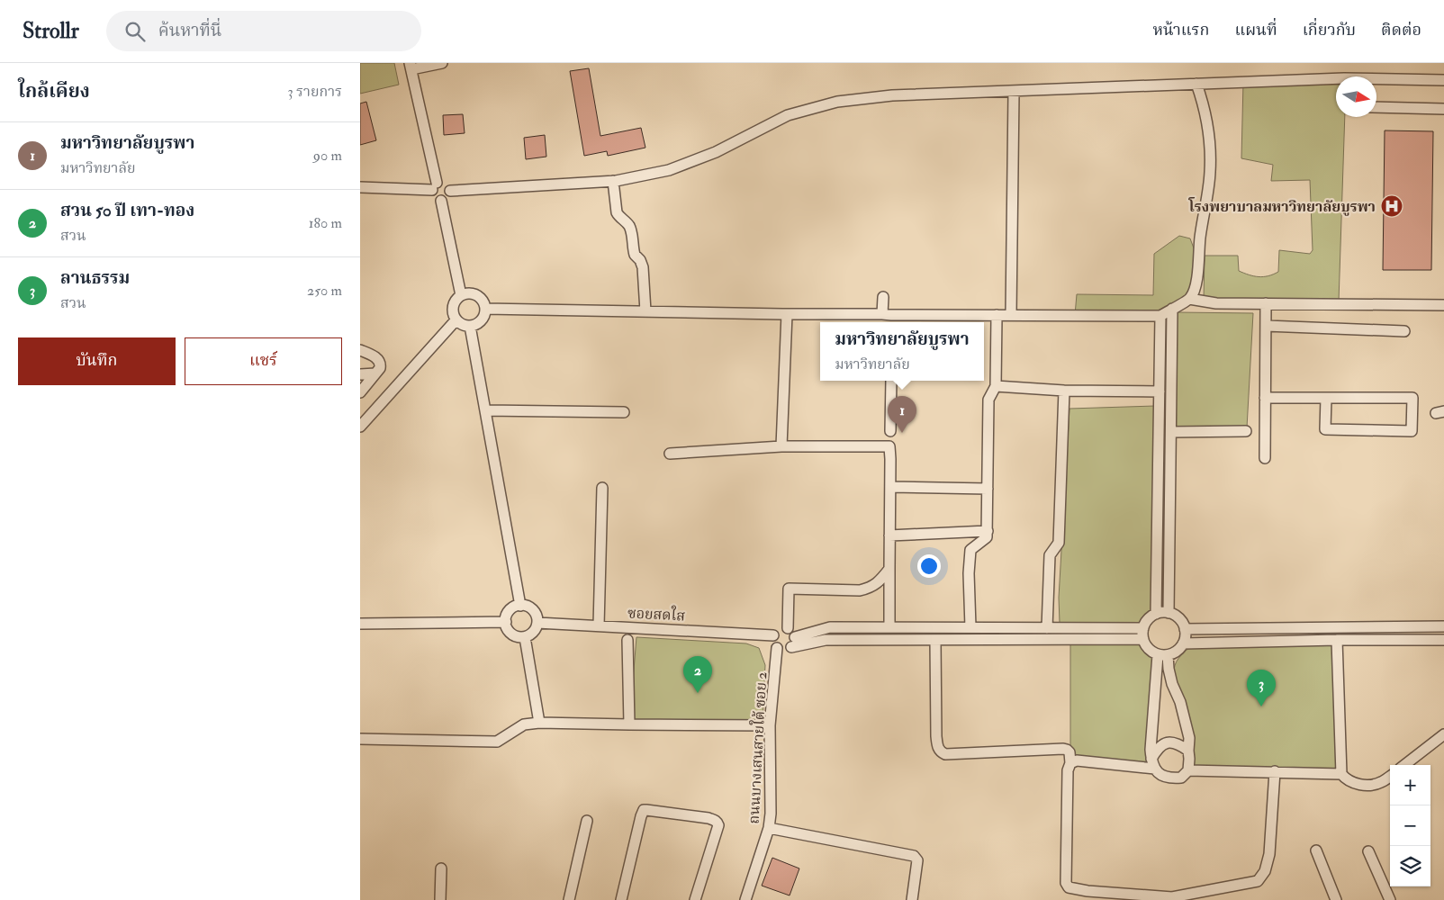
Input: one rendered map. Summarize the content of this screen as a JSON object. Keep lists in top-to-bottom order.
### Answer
{
  "streets": {
    "street": ["ซอยสดใส", "ถนนบางเสนสายใต้ ซอย 2"]
  },
  "crossings": [
    ["ซอยสดใส", "ถนนบางเสนสายใต้ ซอย 2"]
  ],
  "places": {
    "hospital": ["โรงพยาบาลมหาวิทยาลัยบูรพา"]
  },
  "north": "right",
  "page": {
    "header": "Strollr",
    "search": "ค้นหาที่นี่",
    "nav": [
      "หน้าแรก",
      "แผนที่",
      "เกี่ยวกับ",
      "ติดต่อ"
    ],
    "heading": ["ใกล้เคียง", "3 รายการ"],
    "list": [
      {
        "mark": "1",
        "name": "มหาวิทยาลัยบูรพา",
        "note": "มหาวิทยาลัย",
        "value": "90 m"
      },
      {
        "mark": "2",
        "name": "สวน 50 ปี เทา-ทอง",
        "note": "สวน",
        "value": "180 m"
      },
      {
        "mark": "3",
        "name": "ลานธรรม",
        "note": "สวน",
        "value": "250 m"
      }
    ],
    "popup": ["มหาวิทยาลัยบูรพา", "มหาวิทยาลัย"],
    "buttons": ["บันทึก", "แชร์"],
    "pins": ["1", "2", "3"],
    "map_buttons": ["+", "−"]
  }
}
